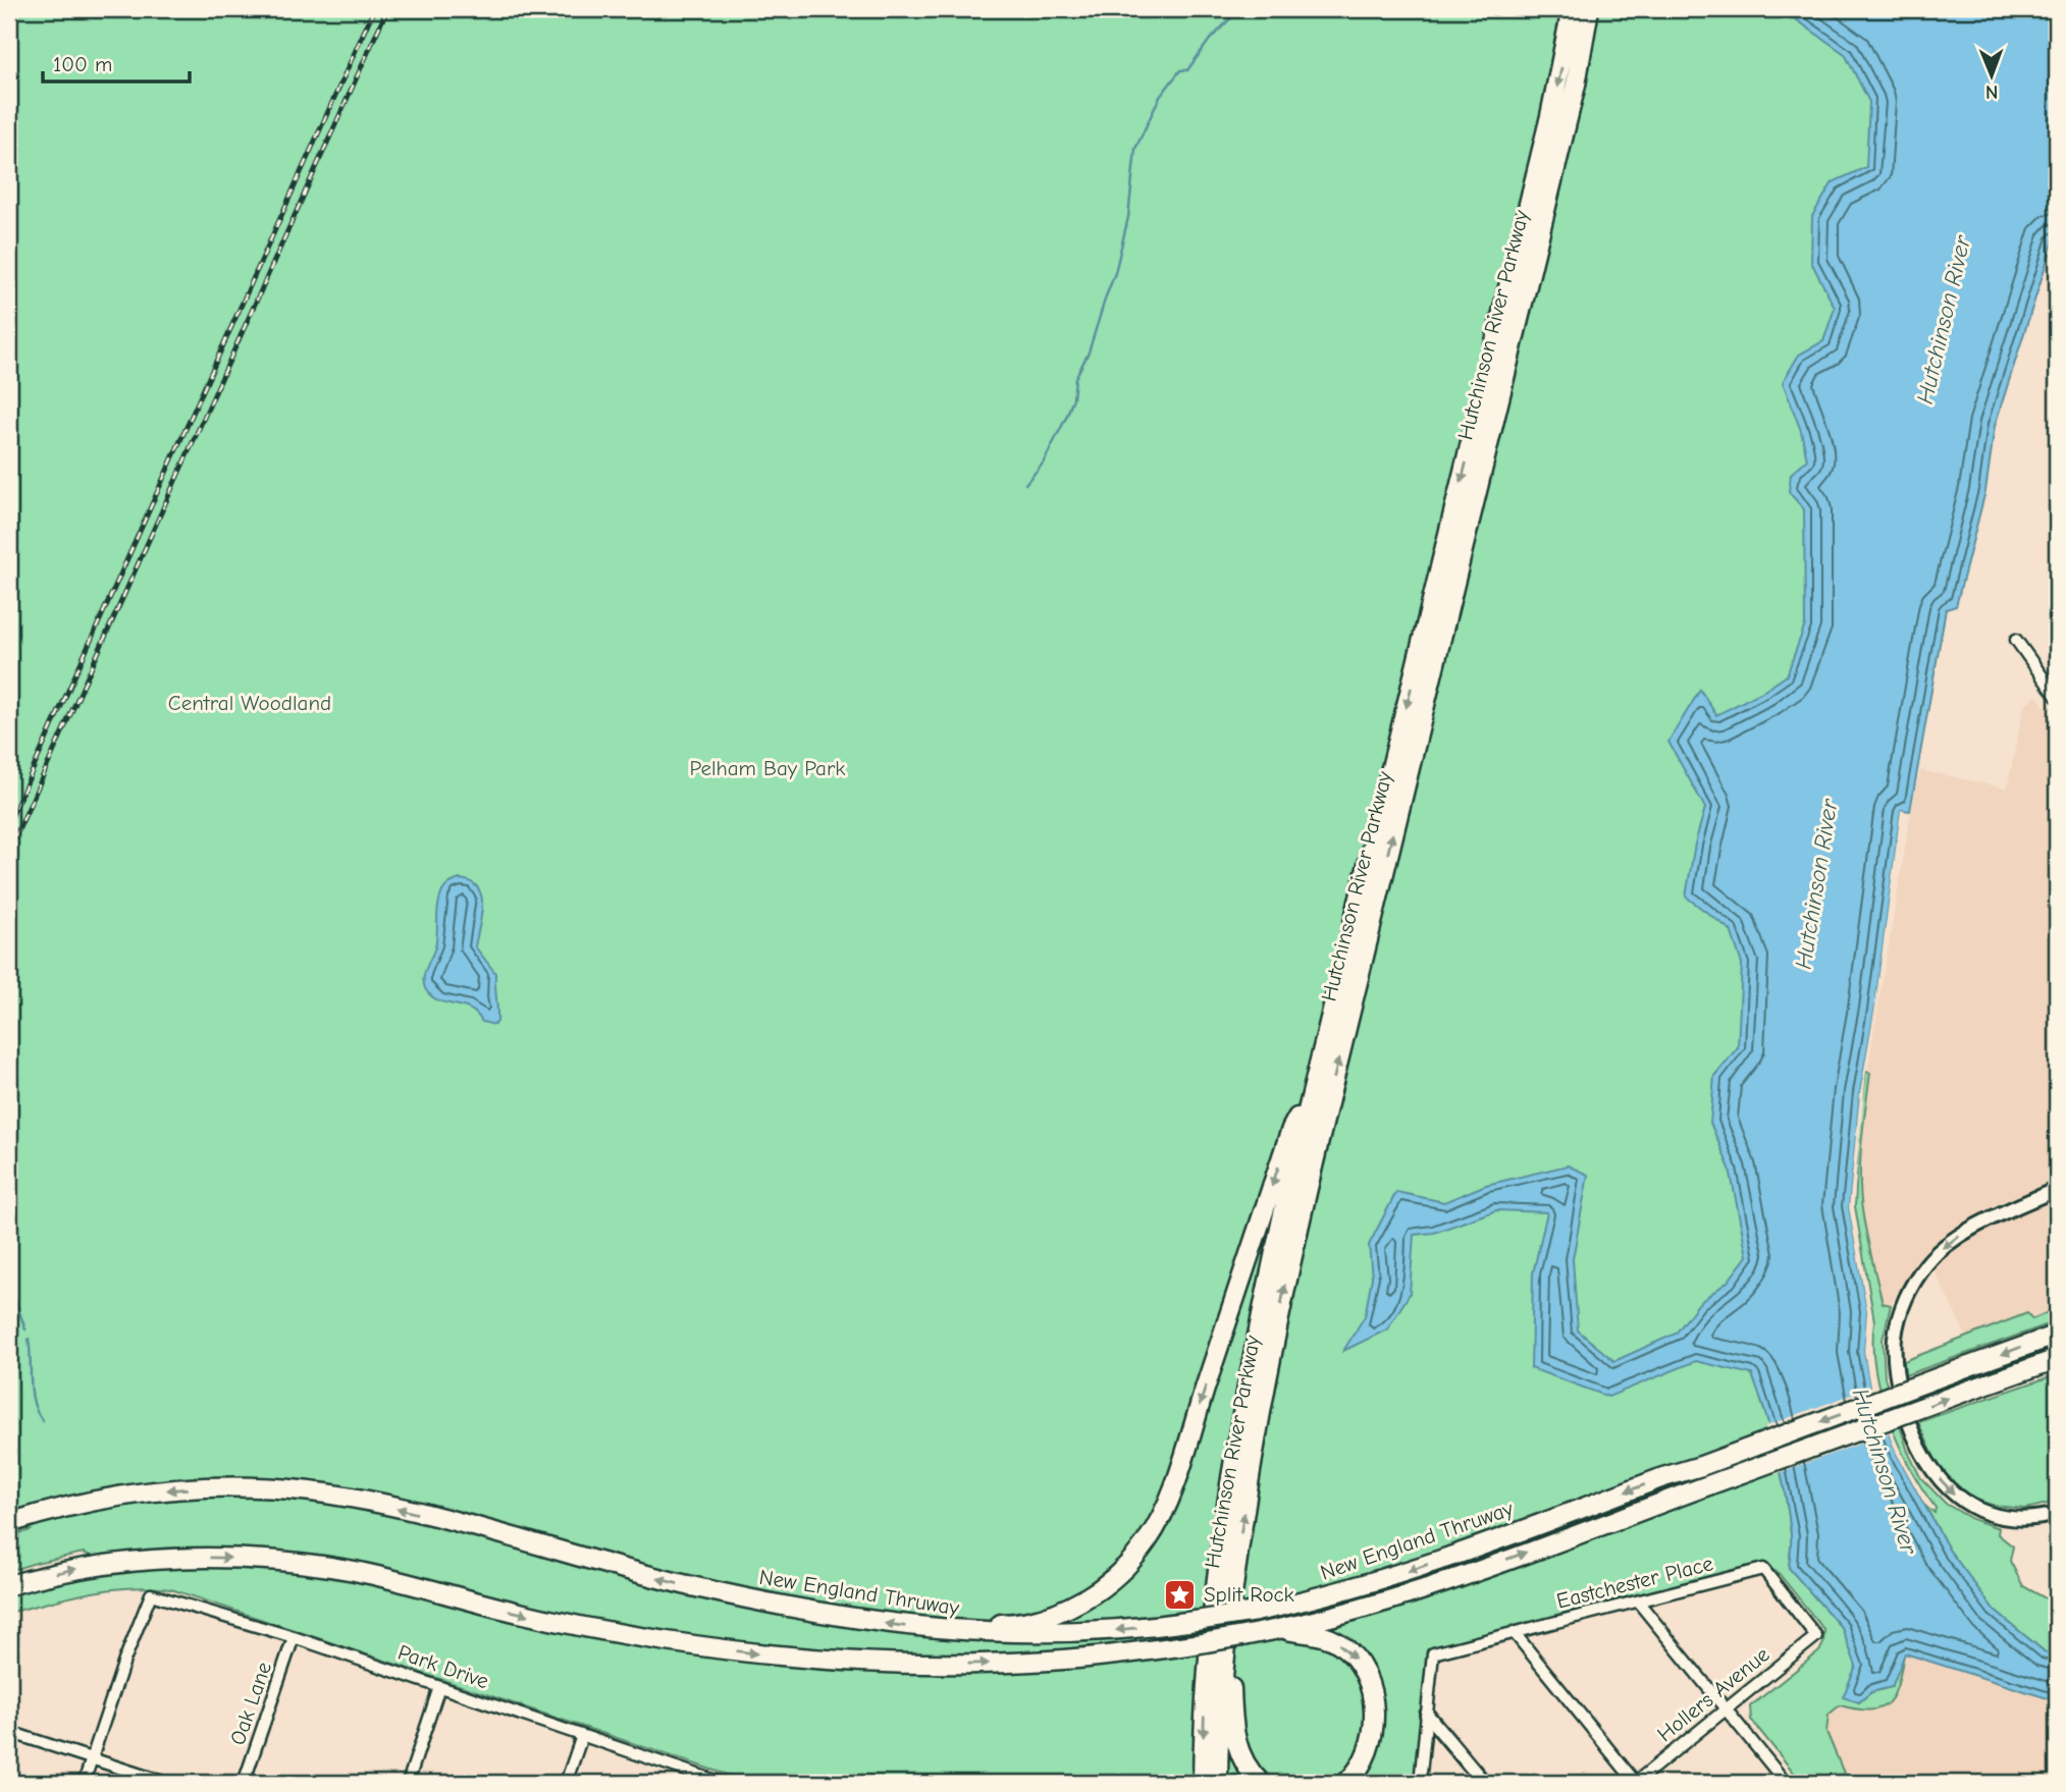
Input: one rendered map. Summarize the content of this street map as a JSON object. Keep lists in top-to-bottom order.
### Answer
{
  "streets": {
    "highway": ["Hutchinson River Parkway", "New England Thruway"],
    "street": [
      "Eastchester Place",
      "Park Drive",
      "Hollers Avenue",
      "Oak Lane"
    ]
  },
  "crossings": [
    ["Eastchester Place", "Hollers Avenue"],
    ["Park Drive", "Oak Lane"]
  ],
  "water": ["Hutchinson River"],
  "parks": ["Central Woodland", "Pelham Bay Park"],
  "places": {
    "place": ["Split Rock"]
  },
  "scale_bar": "100 m",
  "north": "bottom"
}
